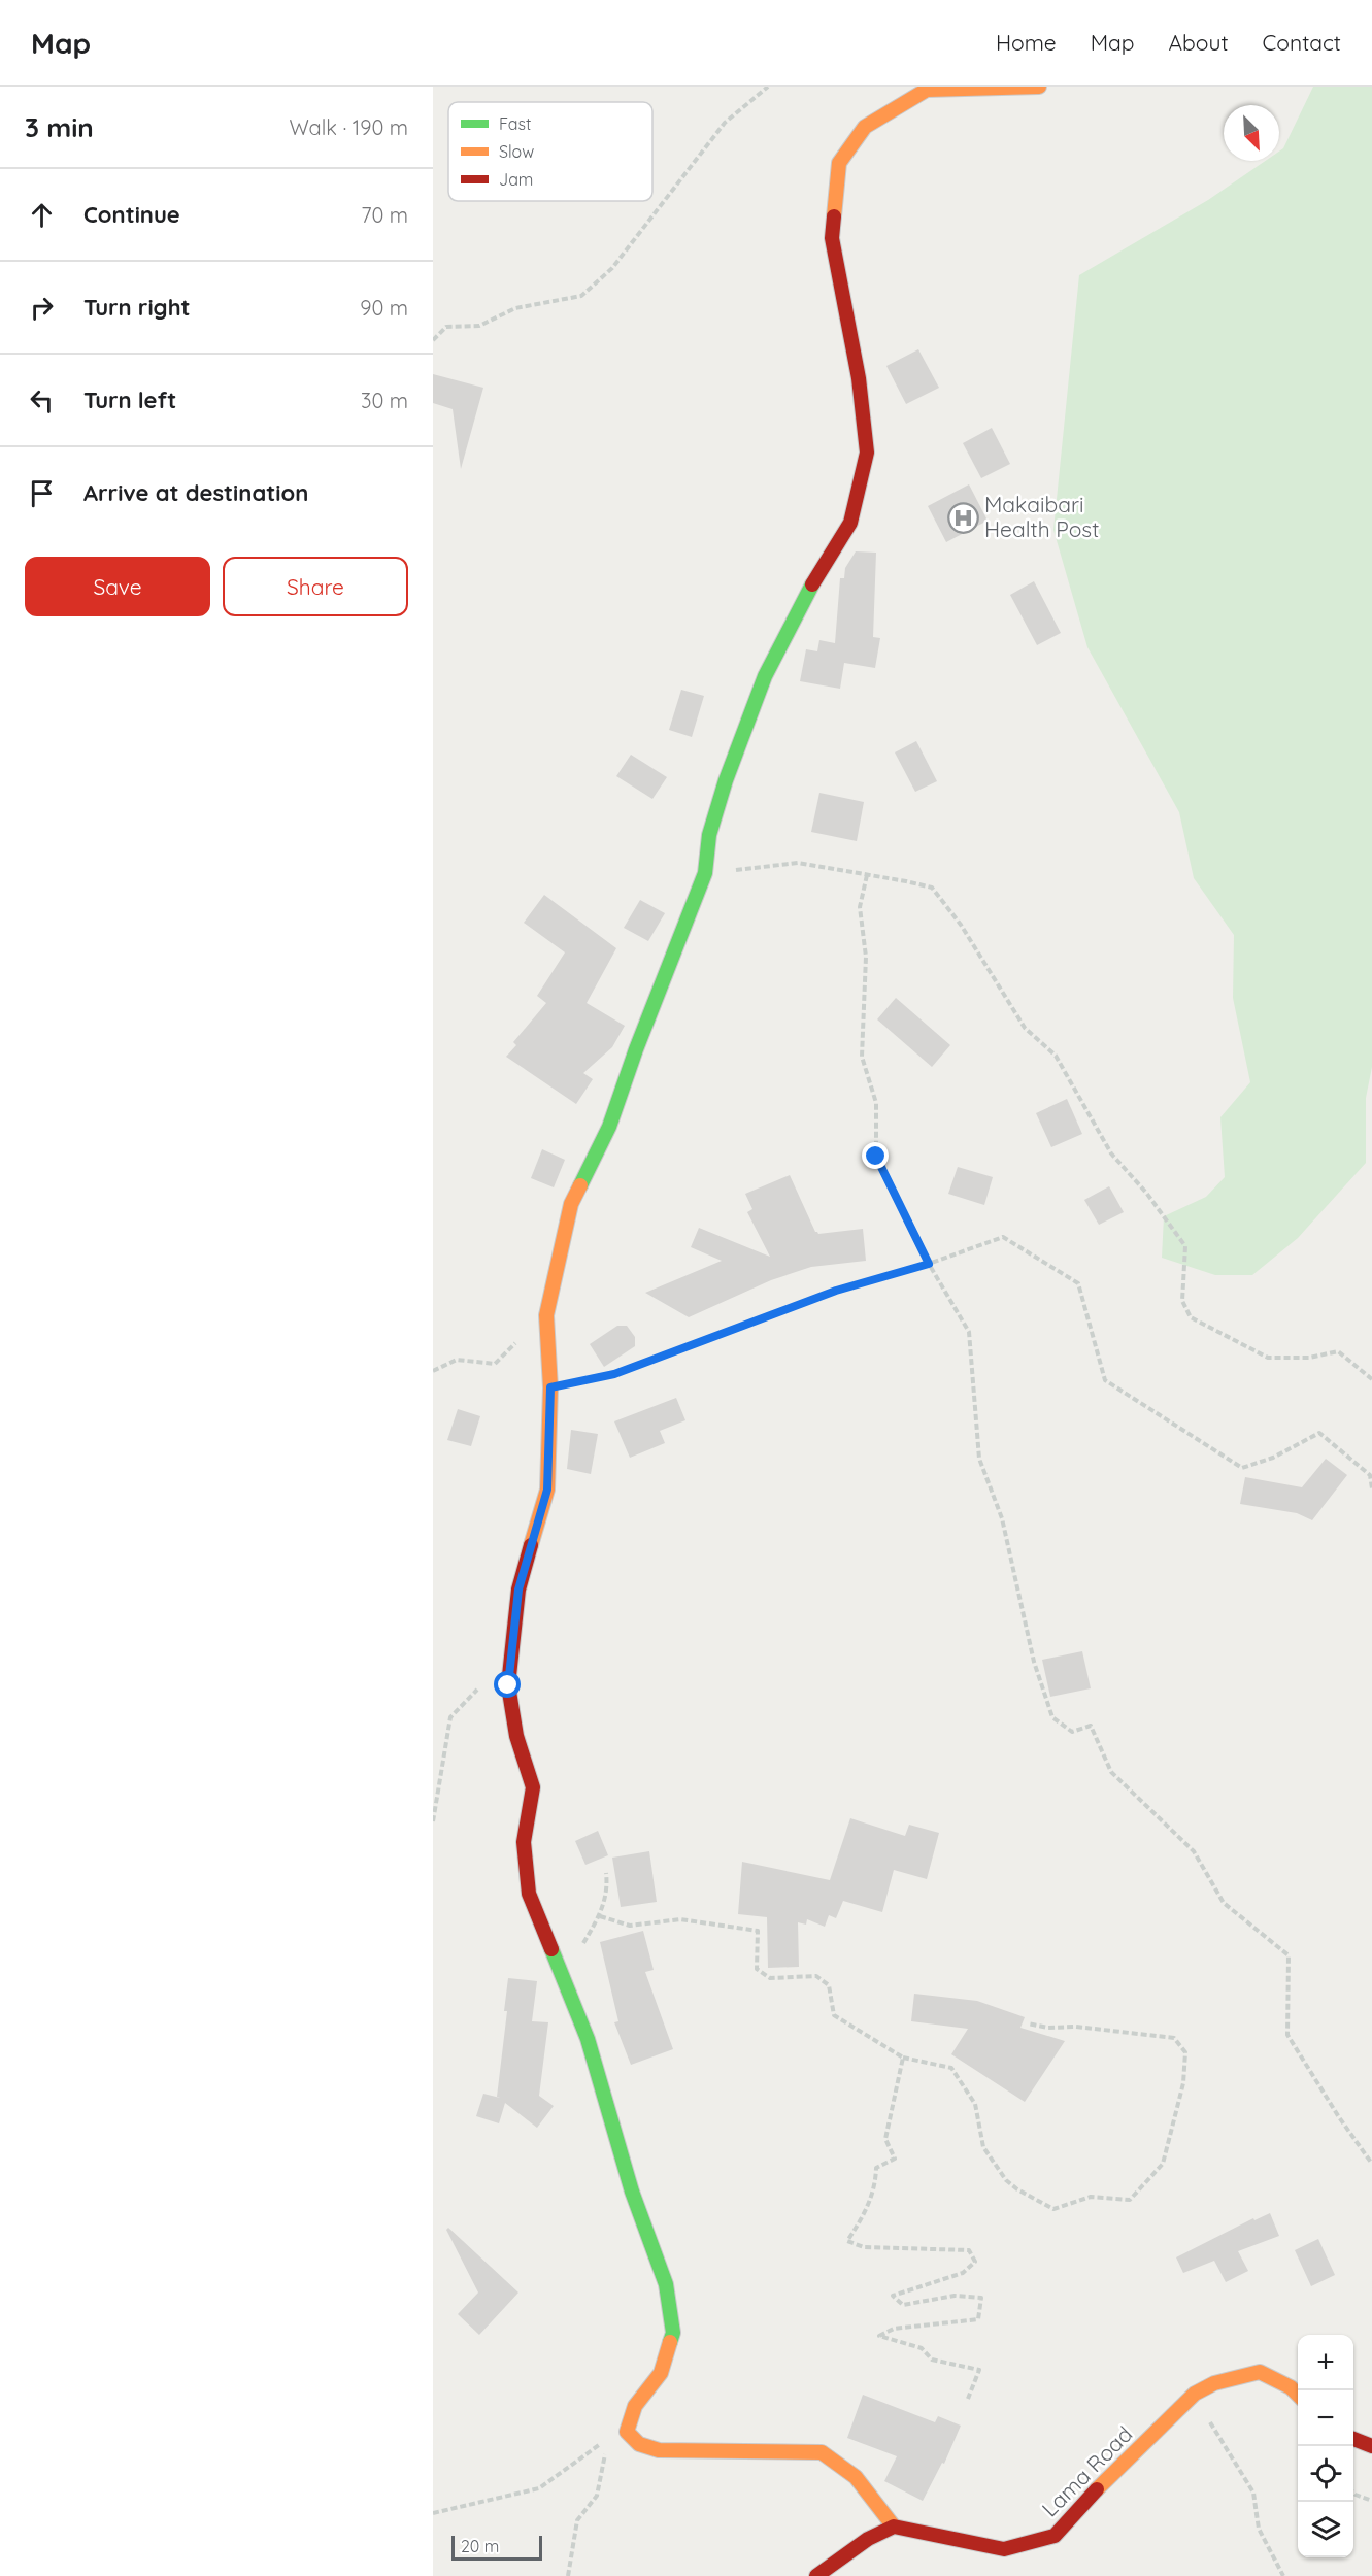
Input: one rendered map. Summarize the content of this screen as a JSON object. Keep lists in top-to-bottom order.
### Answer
{
  "streets": {
    "street": ["Lama Road"]
  },
  "places": {
    "hospital": ["Makaibari Health Post"]
  },
  "legend": ["Fast", "Slow", "Jam"],
  "scale_bar": "20 m",
  "north": "bottom right",
  "page": {
    "header": "Map",
    "nav": [
      "Home",
      "Map",
      "About",
      "Contact"
    ],
    "heading": ["3 min", "Walk · 190 m"],
    "list": [
      ["Continue", "70 m"],
      ["Turn right", "90 m"],
      ["Turn left", "30 m"],
      "Arrive at destination"
    ],
    "buttons": ["Save", "Share"],
    "map_buttons": ["+", "−"],
    "scale": "20 m"
  }
}
